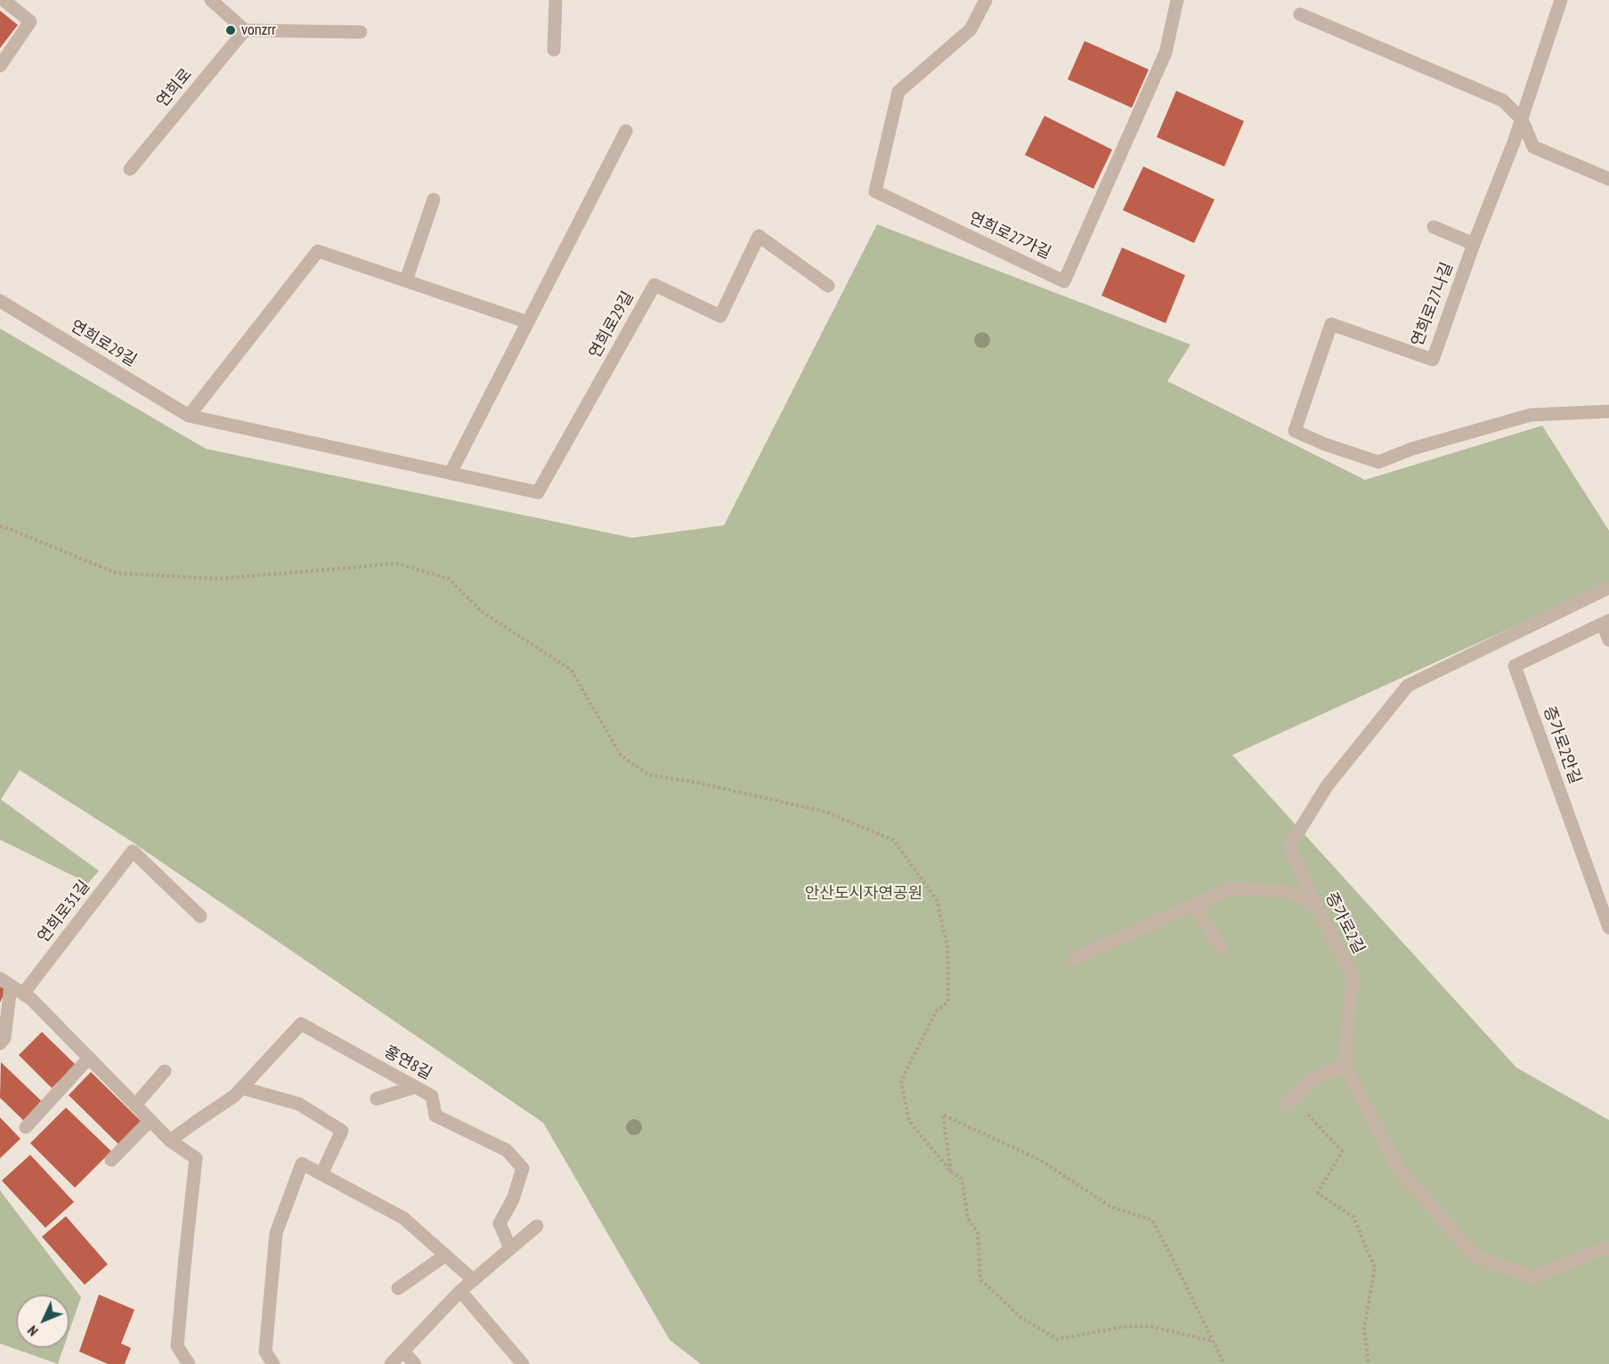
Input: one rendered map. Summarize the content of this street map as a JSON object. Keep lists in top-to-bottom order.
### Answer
{
  "streets": {
    "street": [
      "연희로",
      "연희로27가길",
      "연희로27나길",
      "연희로29길",
      "증가로2안길",
      "연희로31길",
      "증가로2길",
      "홍연8길"
    ]
  },
  "parks": ["안산도시자연공원"],
  "places": ["vonzrr"],
  "north": "bottom left"
}
